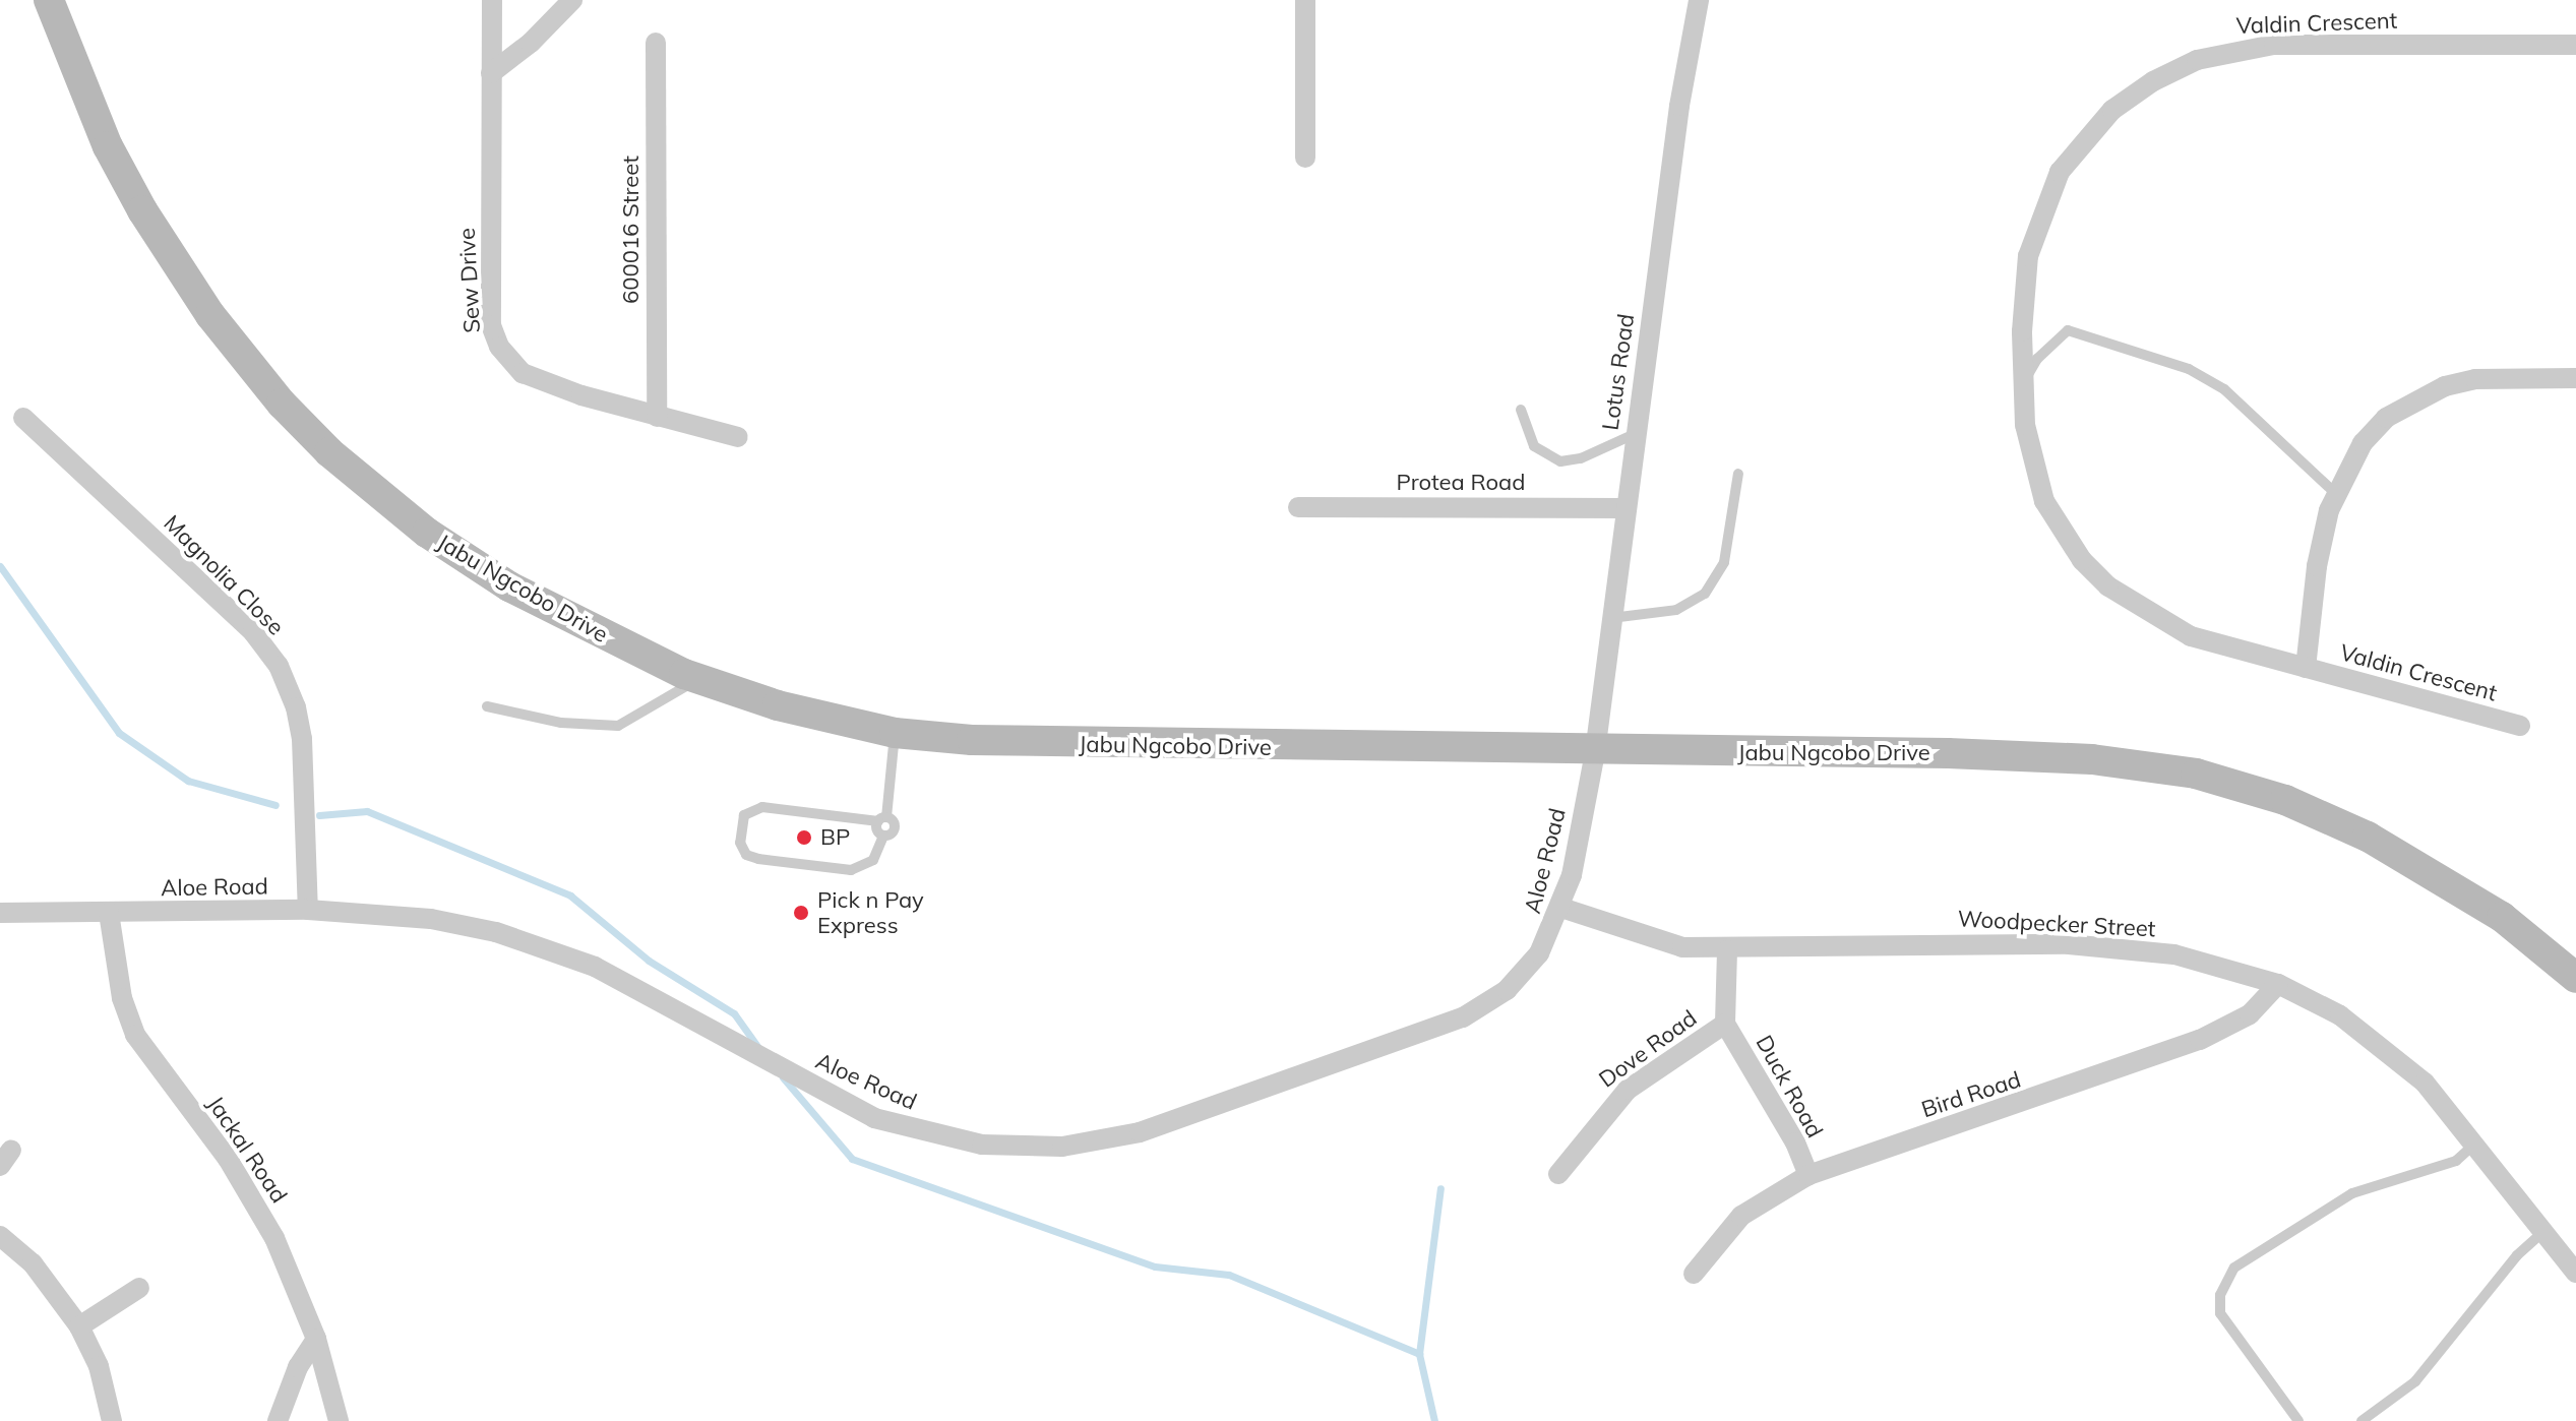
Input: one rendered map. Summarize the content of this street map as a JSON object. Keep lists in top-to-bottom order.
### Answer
{
  "streets": {
    "main road": ["Jabu Ngcobo Drive"],
    "street": [
      "Valdin Crescent",
      "600016 Street",
      "Sew Drive",
      "Lotus Road",
      "Protea Road",
      "Magnolia Close",
      "Aloe Road",
      "Woodpecker Street",
      "Dove Road",
      "Duck Road",
      "Bird Road",
      "Jackal Road"
    ]
  },
  "crossings": [
    ["600016 Street", "Sew Drive"],
    ["Lotus Road", "Protea Road"],
    ["Lotus Road", "Jabu Ngcobo Drive"],
    ["Lotus Road", "Aloe Road"],
    ["Magnolia Close", "Aloe Road"],
    ["Jabu Ngcobo Drive", "Aloe Road"],
    ["Aloe Road", "Woodpecker Street"],
    ["Aloe Road", "Jackal Road"],
    ["Woodpecker Street", "Dove Road"],
    ["Woodpecker Street", "Bird Road"],
    ["Dove Road", "Duck Road"],
    ["Duck Road", "Bird Road"]
  ],
  "places": ["BP", "Pick n Pay Express"]
}
